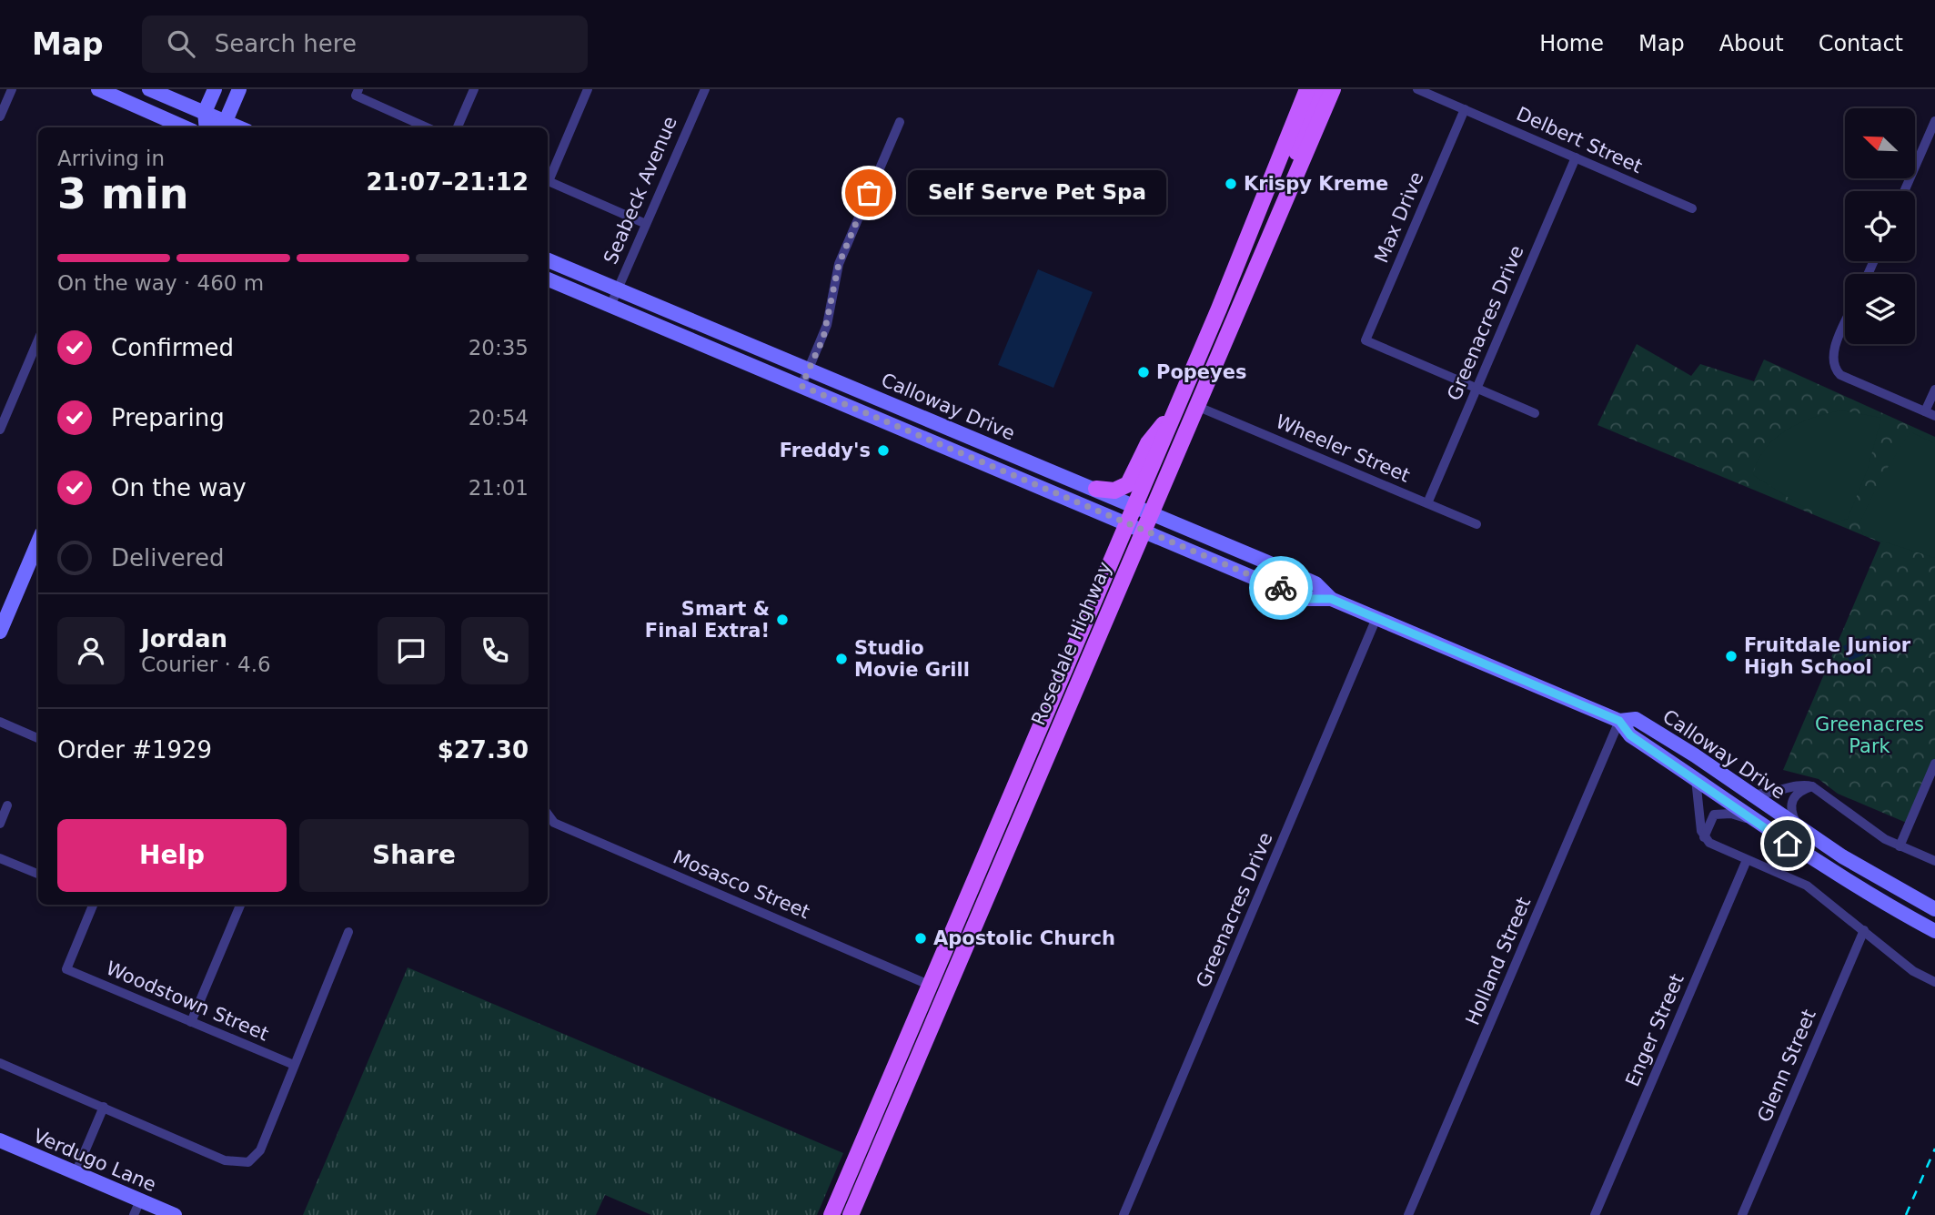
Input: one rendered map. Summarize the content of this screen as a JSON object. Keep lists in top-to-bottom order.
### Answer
{
  "streets": {
    "main road": ["Calloway Drive", "Rosedale Highway", "Verdugo Lane"],
    "street": [
      "Delbert Street",
      "Seabeck Avenue",
      "Max Drive",
      "Greenacres Drive",
      "Wheeler Street",
      "Mosasco Street",
      "Holland Street",
      "Woodstown Street",
      "Enger Street",
      "Glenn Street"
    ]
  },
  "crossings": [
    ["Delbert Street", "Max Drive"],
    ["Delbert Street", "Greenacres Drive"],
    ["Seabeck Avenue", "Calloway Drive"],
    ["Max Drive", "Greenacres Drive"],
    ["Greenacres Drive", "Calloway Drive"],
    ["Greenacres Drive", "Wheeler Street"],
    ["Calloway Drive", "Rosedale Highway"],
    ["Calloway Drive", "Holland Street"],
    ["Wheeler Street", "Rosedale Highway"],
    ["Rosedale Highway", "Mosasco Street"]
  ],
  "parks": ["Greenacres Park"],
  "places": [
    "Krispy Kreme",
    "Self Serve Pet Spa",
    "Popeyes",
    "Freddy's",
    "Smart & Final Extra!",
    "Fruitdale Junior High School",
    "Studio Movie Grill",
    "Apostolic Church"
  ],
  "north": "top left",
  "page": {
    "header": "Map",
    "search": "Search here",
    "nav": [
      "Home",
      "Map",
      "About",
      "Contact"
    ],
    "heading": ["3 min", "Arriving in", "21:07–21:12"],
    "panel": [
      "Jordan",
      "Courier · 4.6",
      "Order #1929",
      "$27.30"
    ],
    "bubble": "Self Serve Pet Spa",
    "bar": "On the way · 460 m",
    "list": [
      ["Confirmed", "20:35"],
      ["Preparing", "20:54"],
      ["On the way", "21:01"],
      "Delivered"
    ],
    "buttons": ["Help", "Share"]
  }
}
